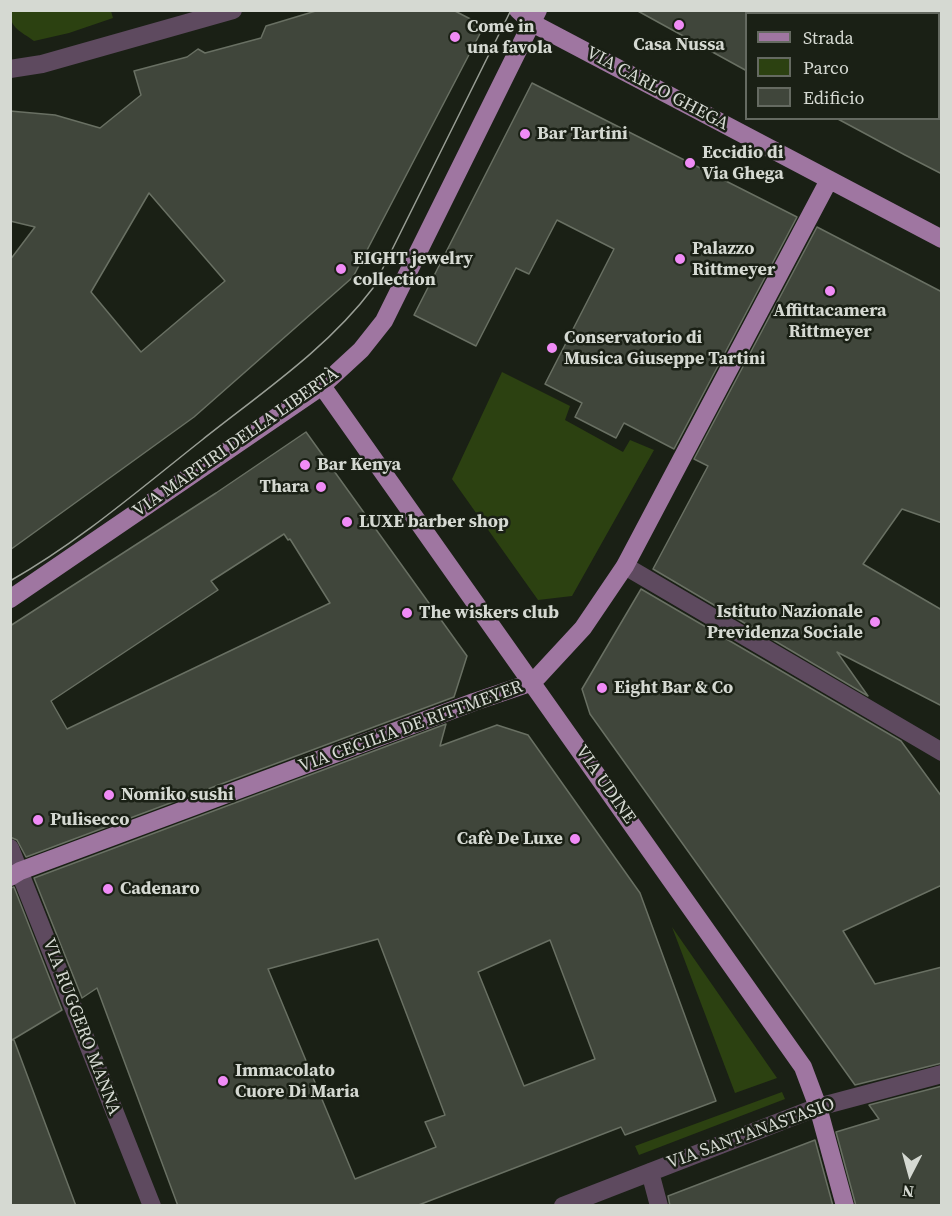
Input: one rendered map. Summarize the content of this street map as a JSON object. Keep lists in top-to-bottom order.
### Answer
{
  "streets": {
    "main road": [
      "VIA CARLO GHEGA",
      "VIA MARTIRI DELLA LIBERTÀ",
      "VIA CECILIA DE RITTMEYER",
      "VIA UDINE"
    ],
    "street": ["VIA RUGGERO MANNA", "VIA SANT'ANASTASIO"]
  },
  "crossings": [
    ["VIA CARLO GHEGA", "VIA MARTIRI DELLA LIBERTÀ"],
    ["VIA CARLO GHEGA", "VIA CECILIA DE RITTMEYER"],
    ["VIA MARTIRI DELLA LIBERTÀ", "VIA UDINE"],
    ["VIA CECILIA DE RITTMEYER", "VIA UDINE"],
    ["VIA CECILIA DE RITTMEYER", "VIA RUGGERO MANNA"],
    ["VIA UDINE", "VIA SANT'ANASTASIO"]
  ],
  "places": [
    "Casa Nussa",
    "Come in una favola",
    "Bar Tartini",
    "Eccidio di Via Ghega",
    "Palazzo Rittmeyer",
    "EIGHT jewelry collection",
    "Affittacamera Rittmeyer",
    "Conservatorio di Musica Giuseppe Tartini",
    "Bar Kenya",
    "Thara",
    "LUXE barber shop",
    "The wiskers club",
    "Istituto Nazionale Previdenza Sociale",
    "Eight Bar & Co",
    "Nomiko sushi",
    "Pulisecco",
    "Cafè De Luxe",
    "Cadenaro",
    "Immacolato Cuore Di Maria"
  ],
  "legend": ["Strada", "Parco", "Edificio"],
  "north": "bottom"
}
